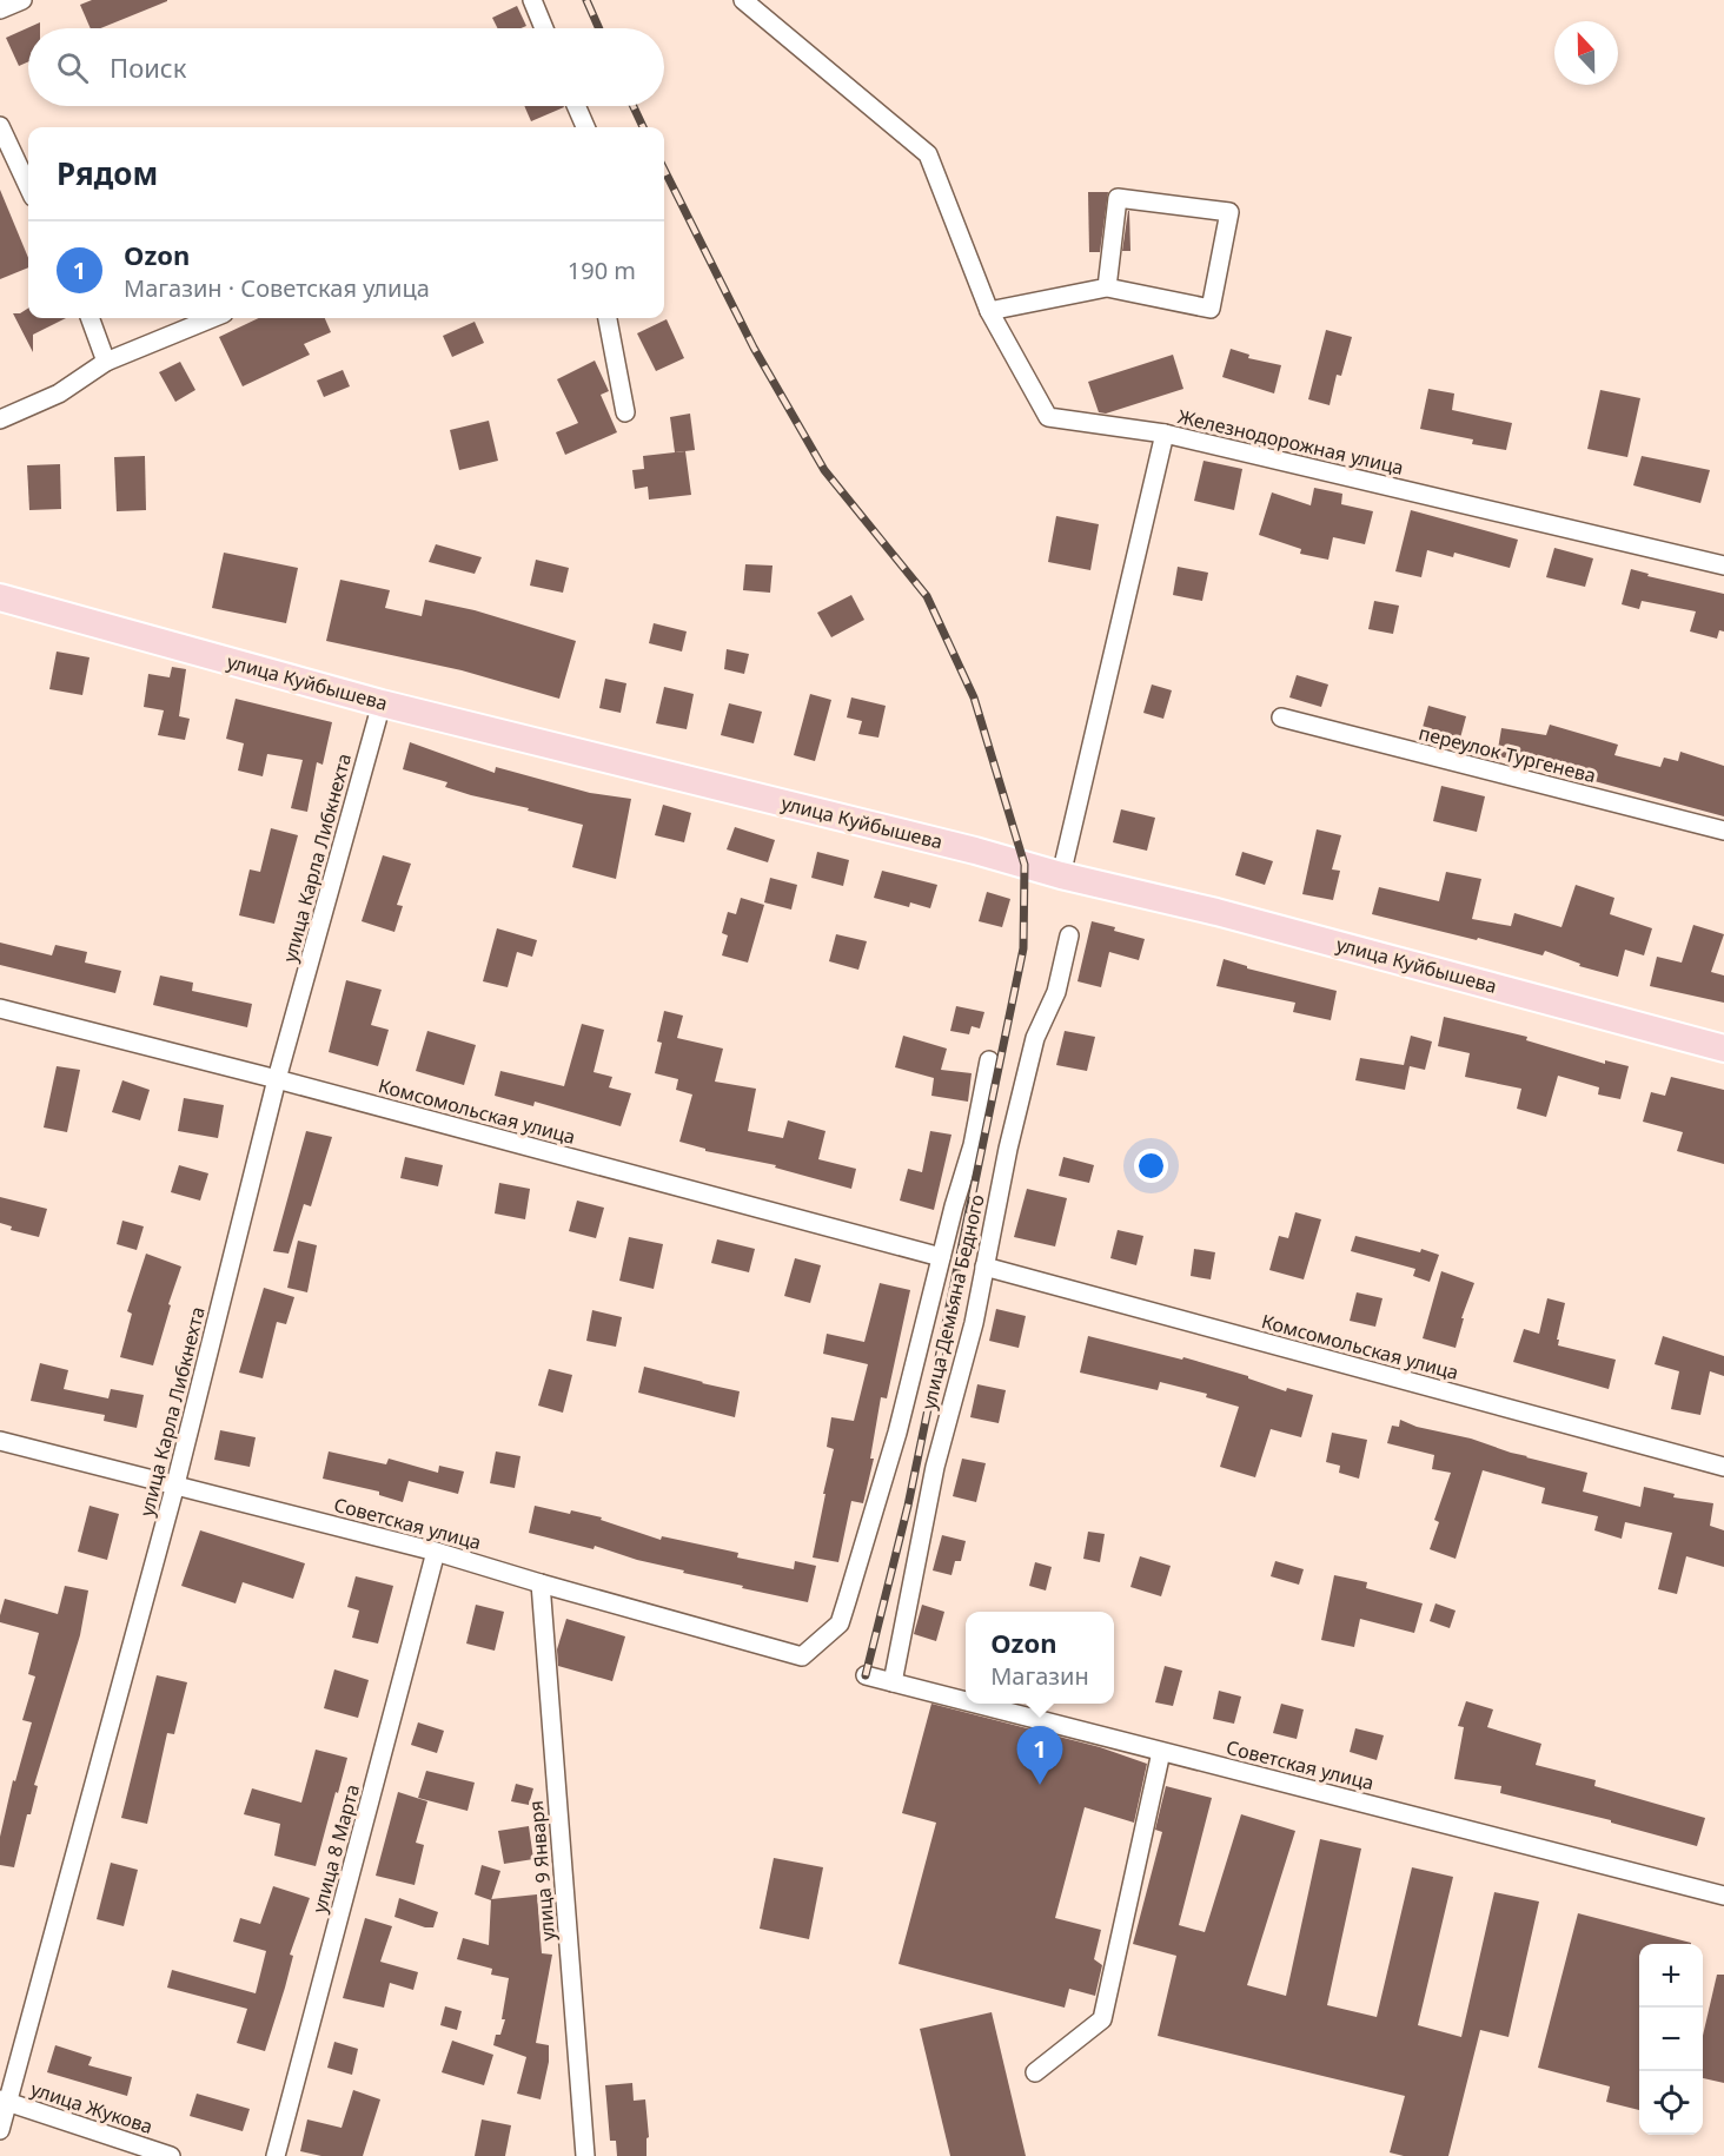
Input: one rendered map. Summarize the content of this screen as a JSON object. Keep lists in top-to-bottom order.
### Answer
{
  "streets": {
    "main road": ["улица Куйбышева"],
    "street": [
      "Железнодорожная улица",
      "переулок Тургенева",
      "улица Карла Либкнехта",
      "Комсомольская улица",
      "улица Демьяна Бедного",
      "Советская улица",
      "улица 8 Марта",
      "улица 9 Января",
      "улица Жукова"
    ]
  },
  "crossings": [
    ["Железнодорожная улица", "улица Куйбышева"],
    ["улица Куйбышева", "улица Карла Либкнехта"],
    ["улица Карла Либкнехта", "Комсомольская улица"],
    ["улица Карла Либкнехта", "Советская улица"],
    ["улица Карла Либкнехта", "улица Жукова"],
    ["Комсомольская улица", "улица Демьяна Бедного"],
    ["Комсомольская улица", "Советская улица"],
    ["улица Демьяна Бедного", "Советская улица"],
    ["Советская улица", "улица 8 Марта"],
    ["Советская улица", "улица 9 Января"]
  ],
  "north": "top",
  "page": {
    "search": "Поиск",
    "heading": "Рядом",
    "list": [
      {
        "mark": "1",
        "name": "Ozon",
        "note": "Магазин · Советская улица",
        "value": "190 m"
      }
    ],
    "popup": ["Ozon", "Магазин"],
    "pins": "1",
    "map_buttons": ["+", "−"]
  }
}
